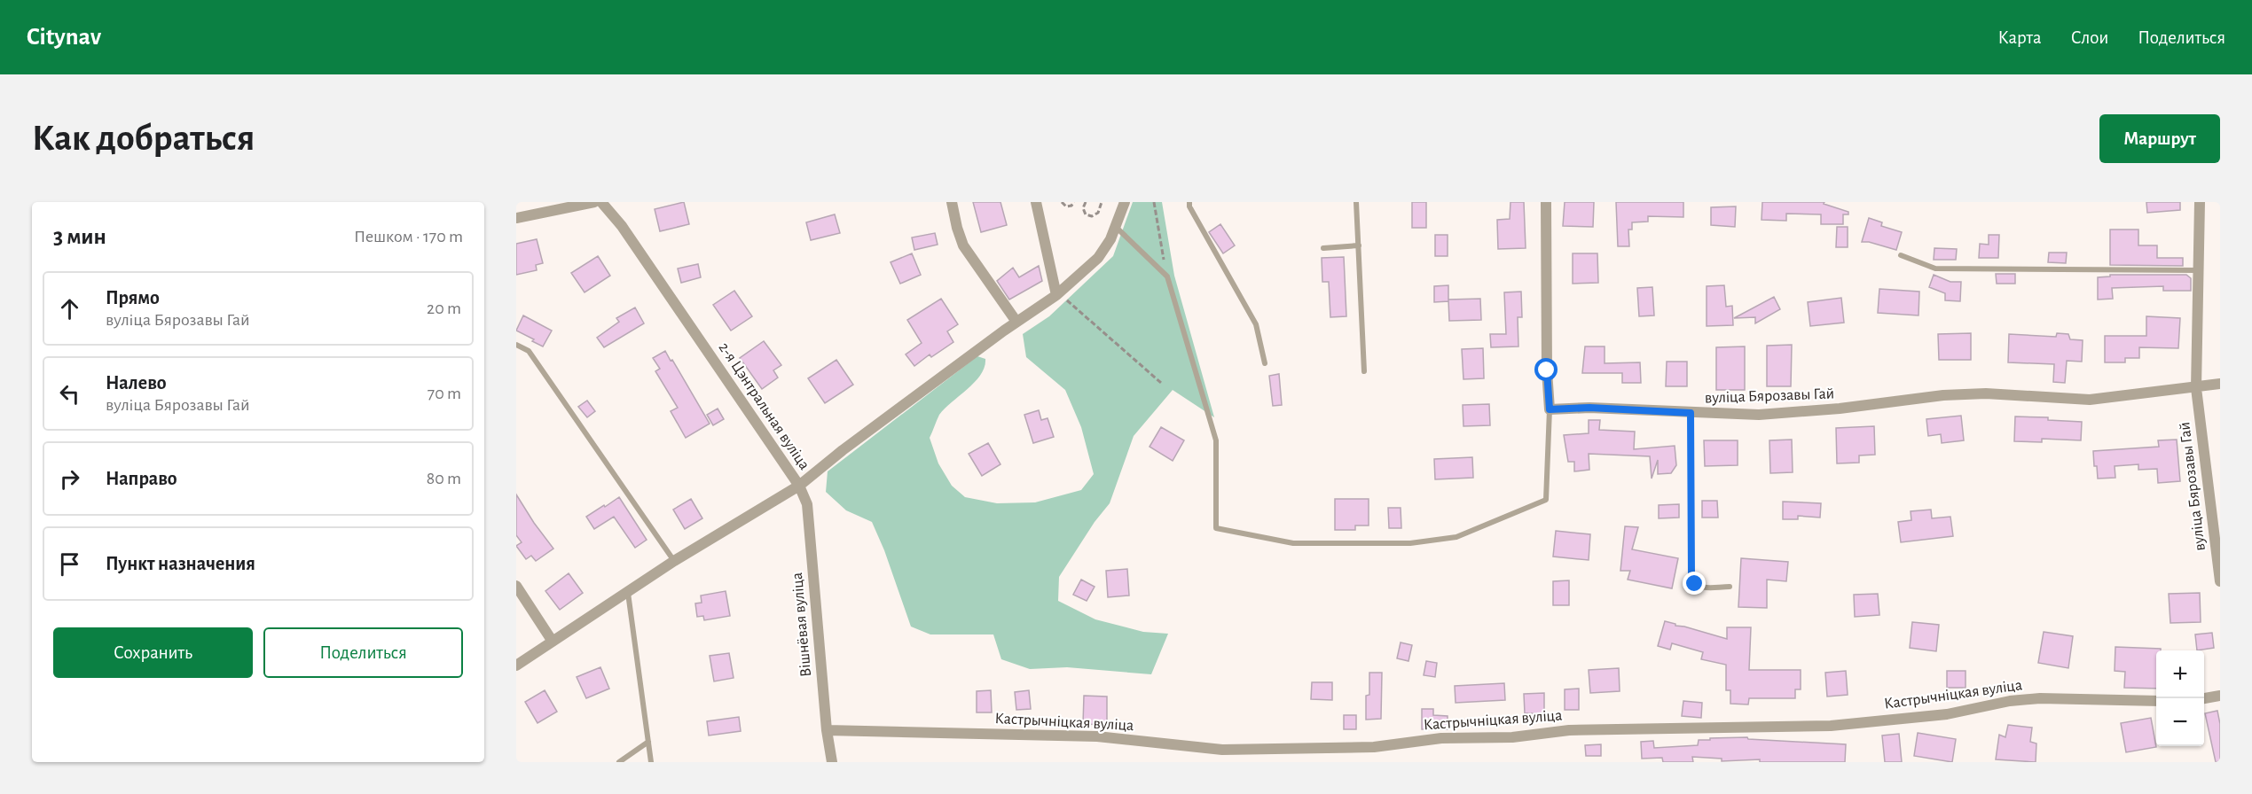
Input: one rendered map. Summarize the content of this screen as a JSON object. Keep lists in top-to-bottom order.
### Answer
{
  "streets": {
    "street": [
      "вуліца Бярозавы Гай",
      "2-я Цэнтральная вуліца",
      "Вішнёвая вуліца",
      "Кастрычніцкая вуліца"
    ]
  },
  "crossings": [
    ["2-я Цэнтральная вуліца", "Вішнёвая вуліца"],
    ["Вішнёвая вуліца", "Кастрычніцкая вуліца"]
  ],
  "page": {
    "header": "Citynav",
    "nav": ["Карта", "Слои", "Поделиться"],
    "buttons": [
      "Маршрут",
      ["Сохранить", "Поделиться"]
    ],
    "title": "Как добраться",
    "heading": ["3 мин", "Пешком · 170 m"],
    "list": [
      ["Прямо", "вуліца Бярозавы Гай", "20 m"],
      ["Налево", "вуліца Бярозавы Гай", "70 m"],
      ["Направо", "80 m"],
      "Пункт назначения"
    ],
    "map_buttons": ["+", "−"]
  }
}
